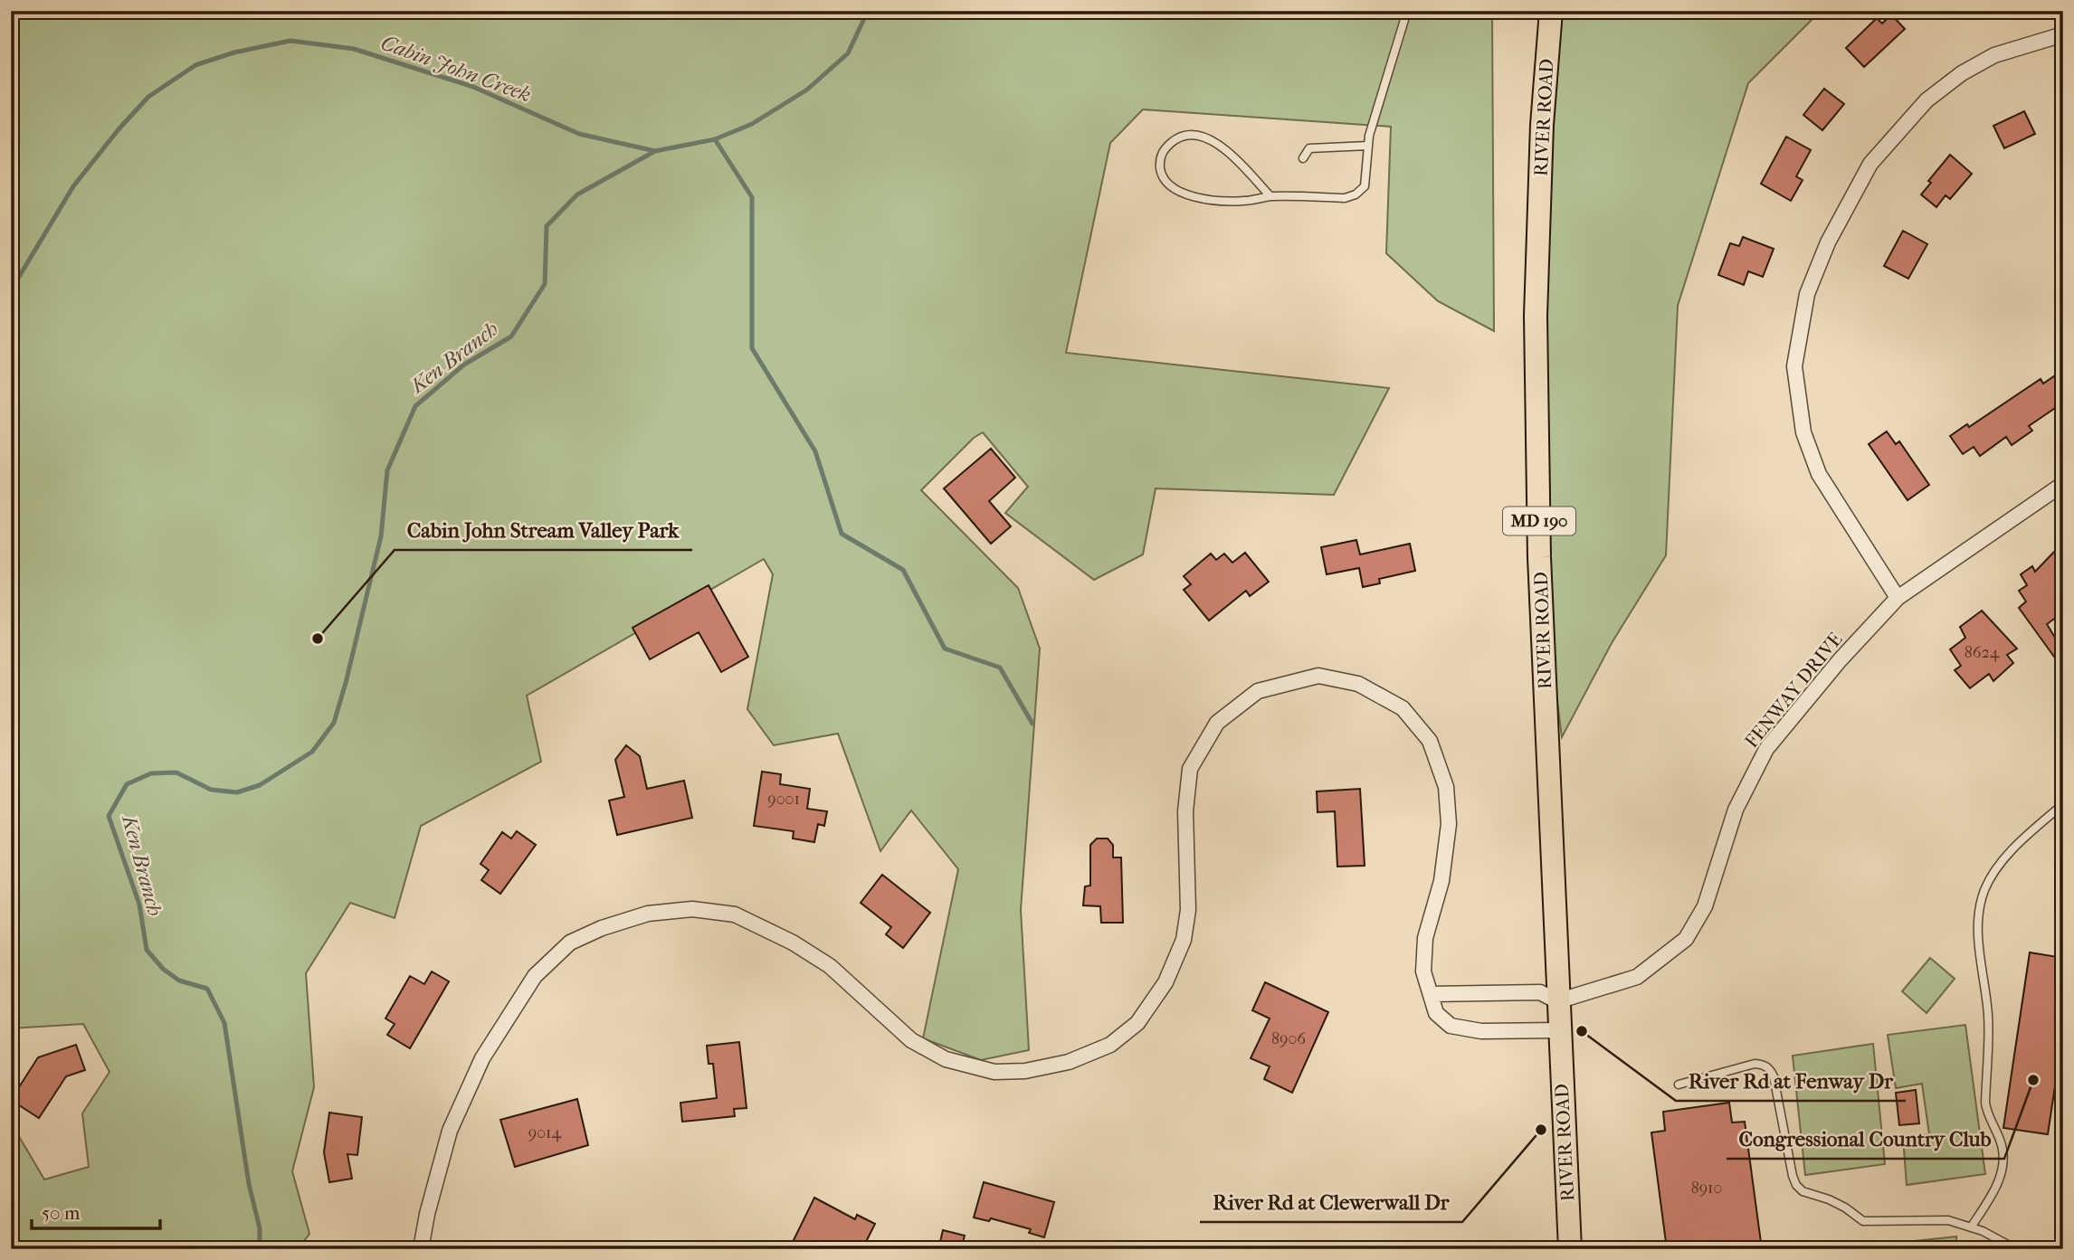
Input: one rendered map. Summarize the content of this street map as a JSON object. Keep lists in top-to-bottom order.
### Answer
{
  "streets": {
    "main road": ["RIVER ROAD", "MD 190"],
    "street": ["FENWAY DRIVE"]
  },
  "crossings": [
    ["RIVER ROAD", "FENWAY DRIVE"]
  ],
  "water": ["Cabin John Creek", "Ken Branch"],
  "places": [
    "Cabin John Stream Valley Park",
    "River Rd at Fenway Dr",
    "Congressional Country Club",
    "River Rd at Clewerwall Dr"
  ],
  "house_numbers": [
    "8624",
    "9001",
    "8906",
    "9014",
    "8910"
  ],
  "scale_bar": "50 m"
}
